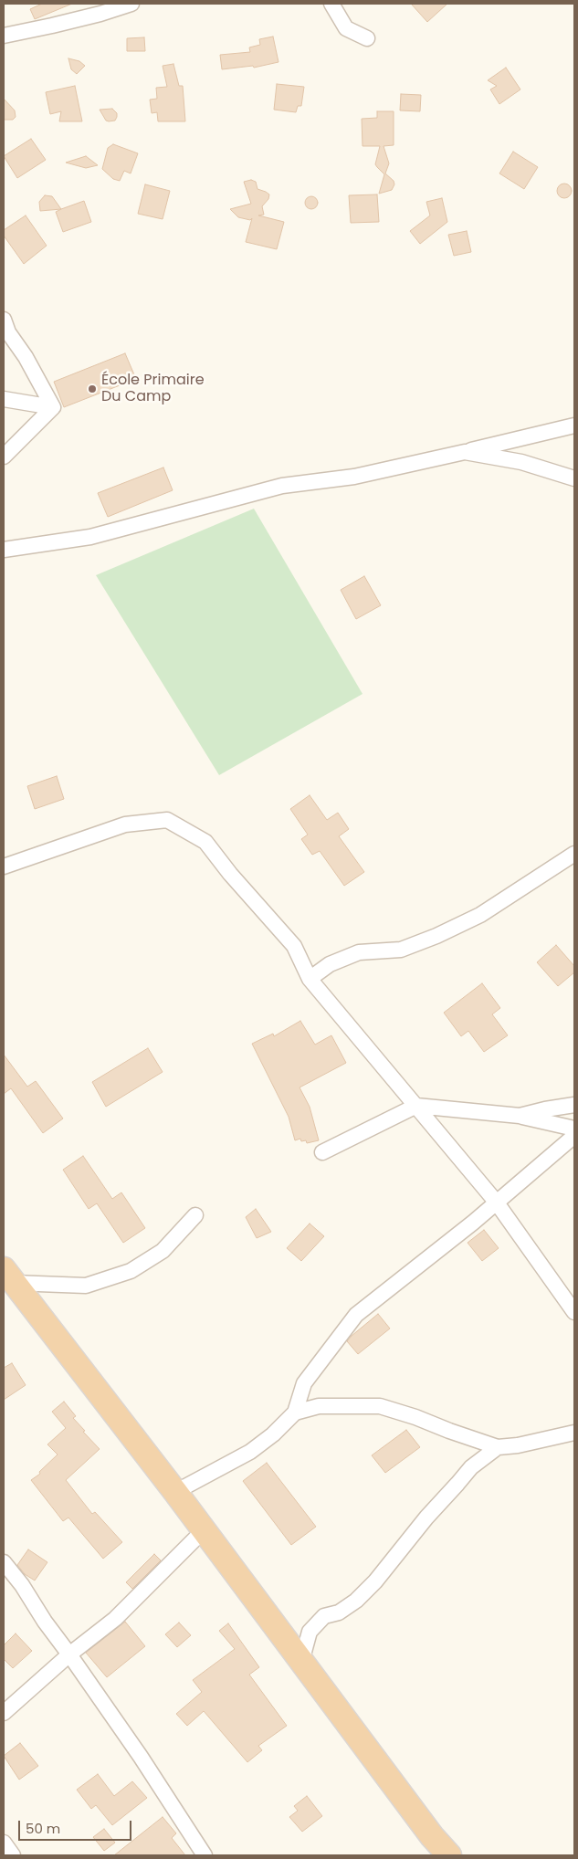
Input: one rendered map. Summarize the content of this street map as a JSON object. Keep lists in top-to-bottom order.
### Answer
{
  "places": ["École Primaire Du Camp"],
  "scale_bar": "50 m"
}
